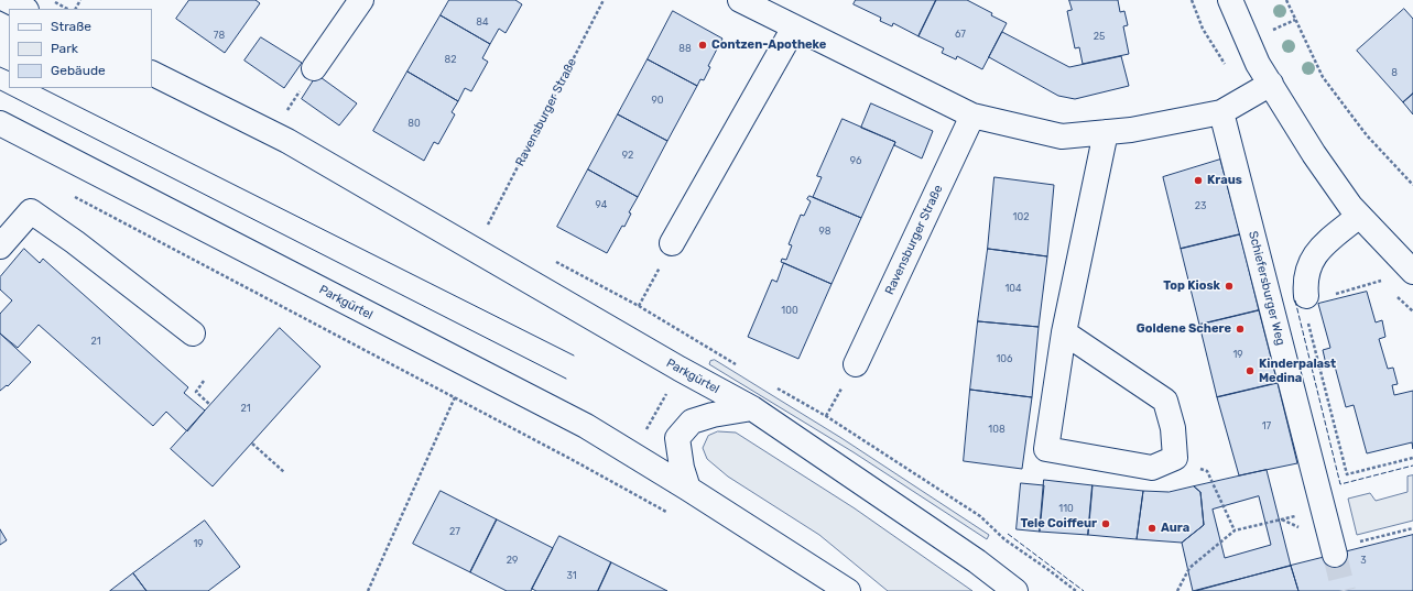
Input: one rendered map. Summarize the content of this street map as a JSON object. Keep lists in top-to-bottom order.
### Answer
{
  "streets": {
    "main road": ["Ravensburger Straße", "Schiefersburger Weg", "Parkgürtel"]
  },
  "places": [
    "Contzen-Apotheke",
    "Kraus",
    "Top Kiosk",
    "Goldene Schere",
    "Kinderpalast Medina",
    "Tele Coiffeur",
    "Aura"
  ],
  "house_numbers": [
    "84",
    "67",
    "78",
    "25",
    "88",
    "82",
    "8",
    "90",
    "80",
    "92",
    "96",
    "94",
    "23",
    "102",
    "98",
    "104",
    "100",
    "21",
    "19",
    "106",
    "21",
    "17",
    "108",
    "110",
    "27",
    "19",
    "29",
    "3",
    "31"
  ],
  "legend": ["Straße", "Park", "Gebäude"]
}
